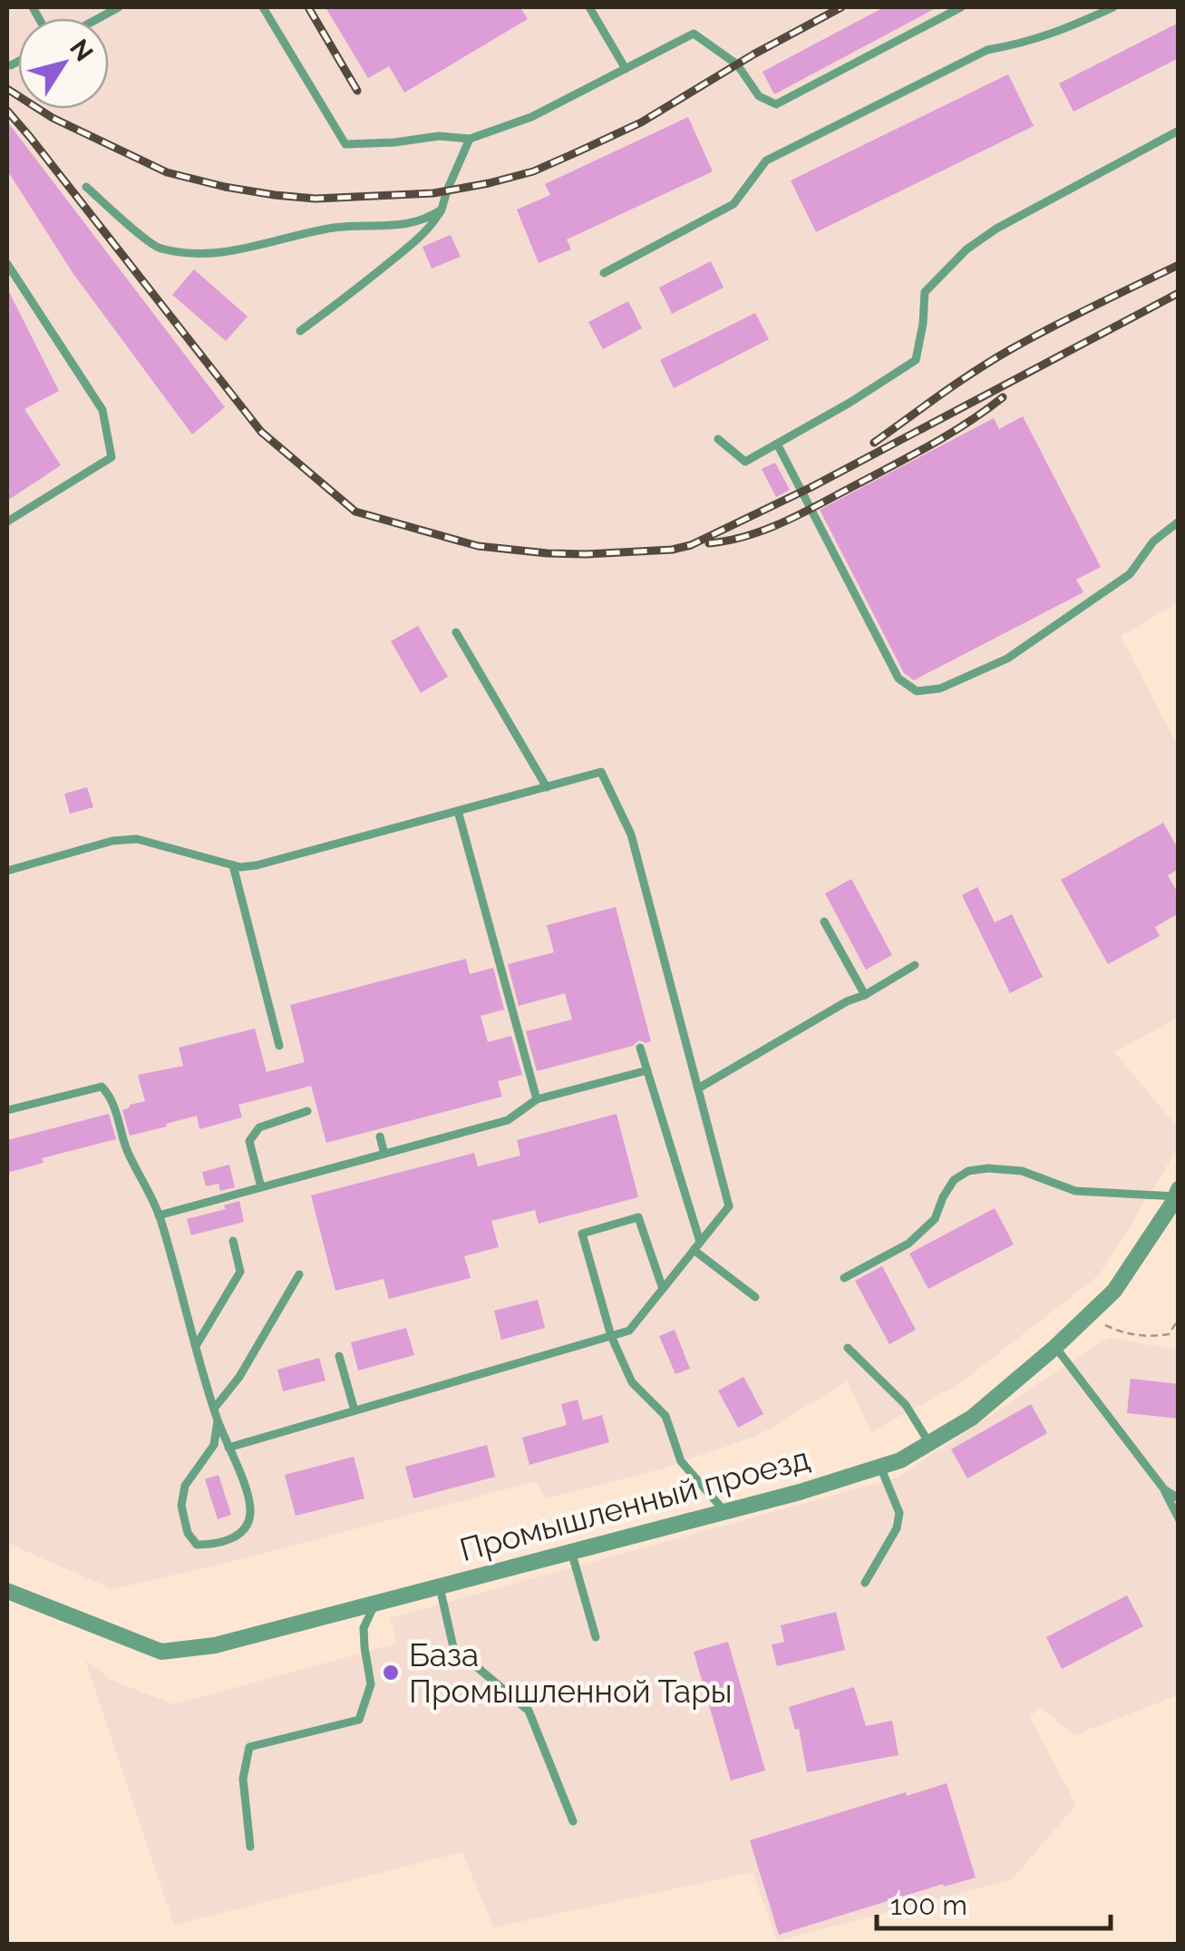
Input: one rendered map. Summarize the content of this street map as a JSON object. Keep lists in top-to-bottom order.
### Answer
{
  "streets": {
    "street": ["Промышленный проезд"]
  },
  "places": ["База Промышленной Тары"],
  "scale_bar": "100 m",
  "north": "top right"
}
